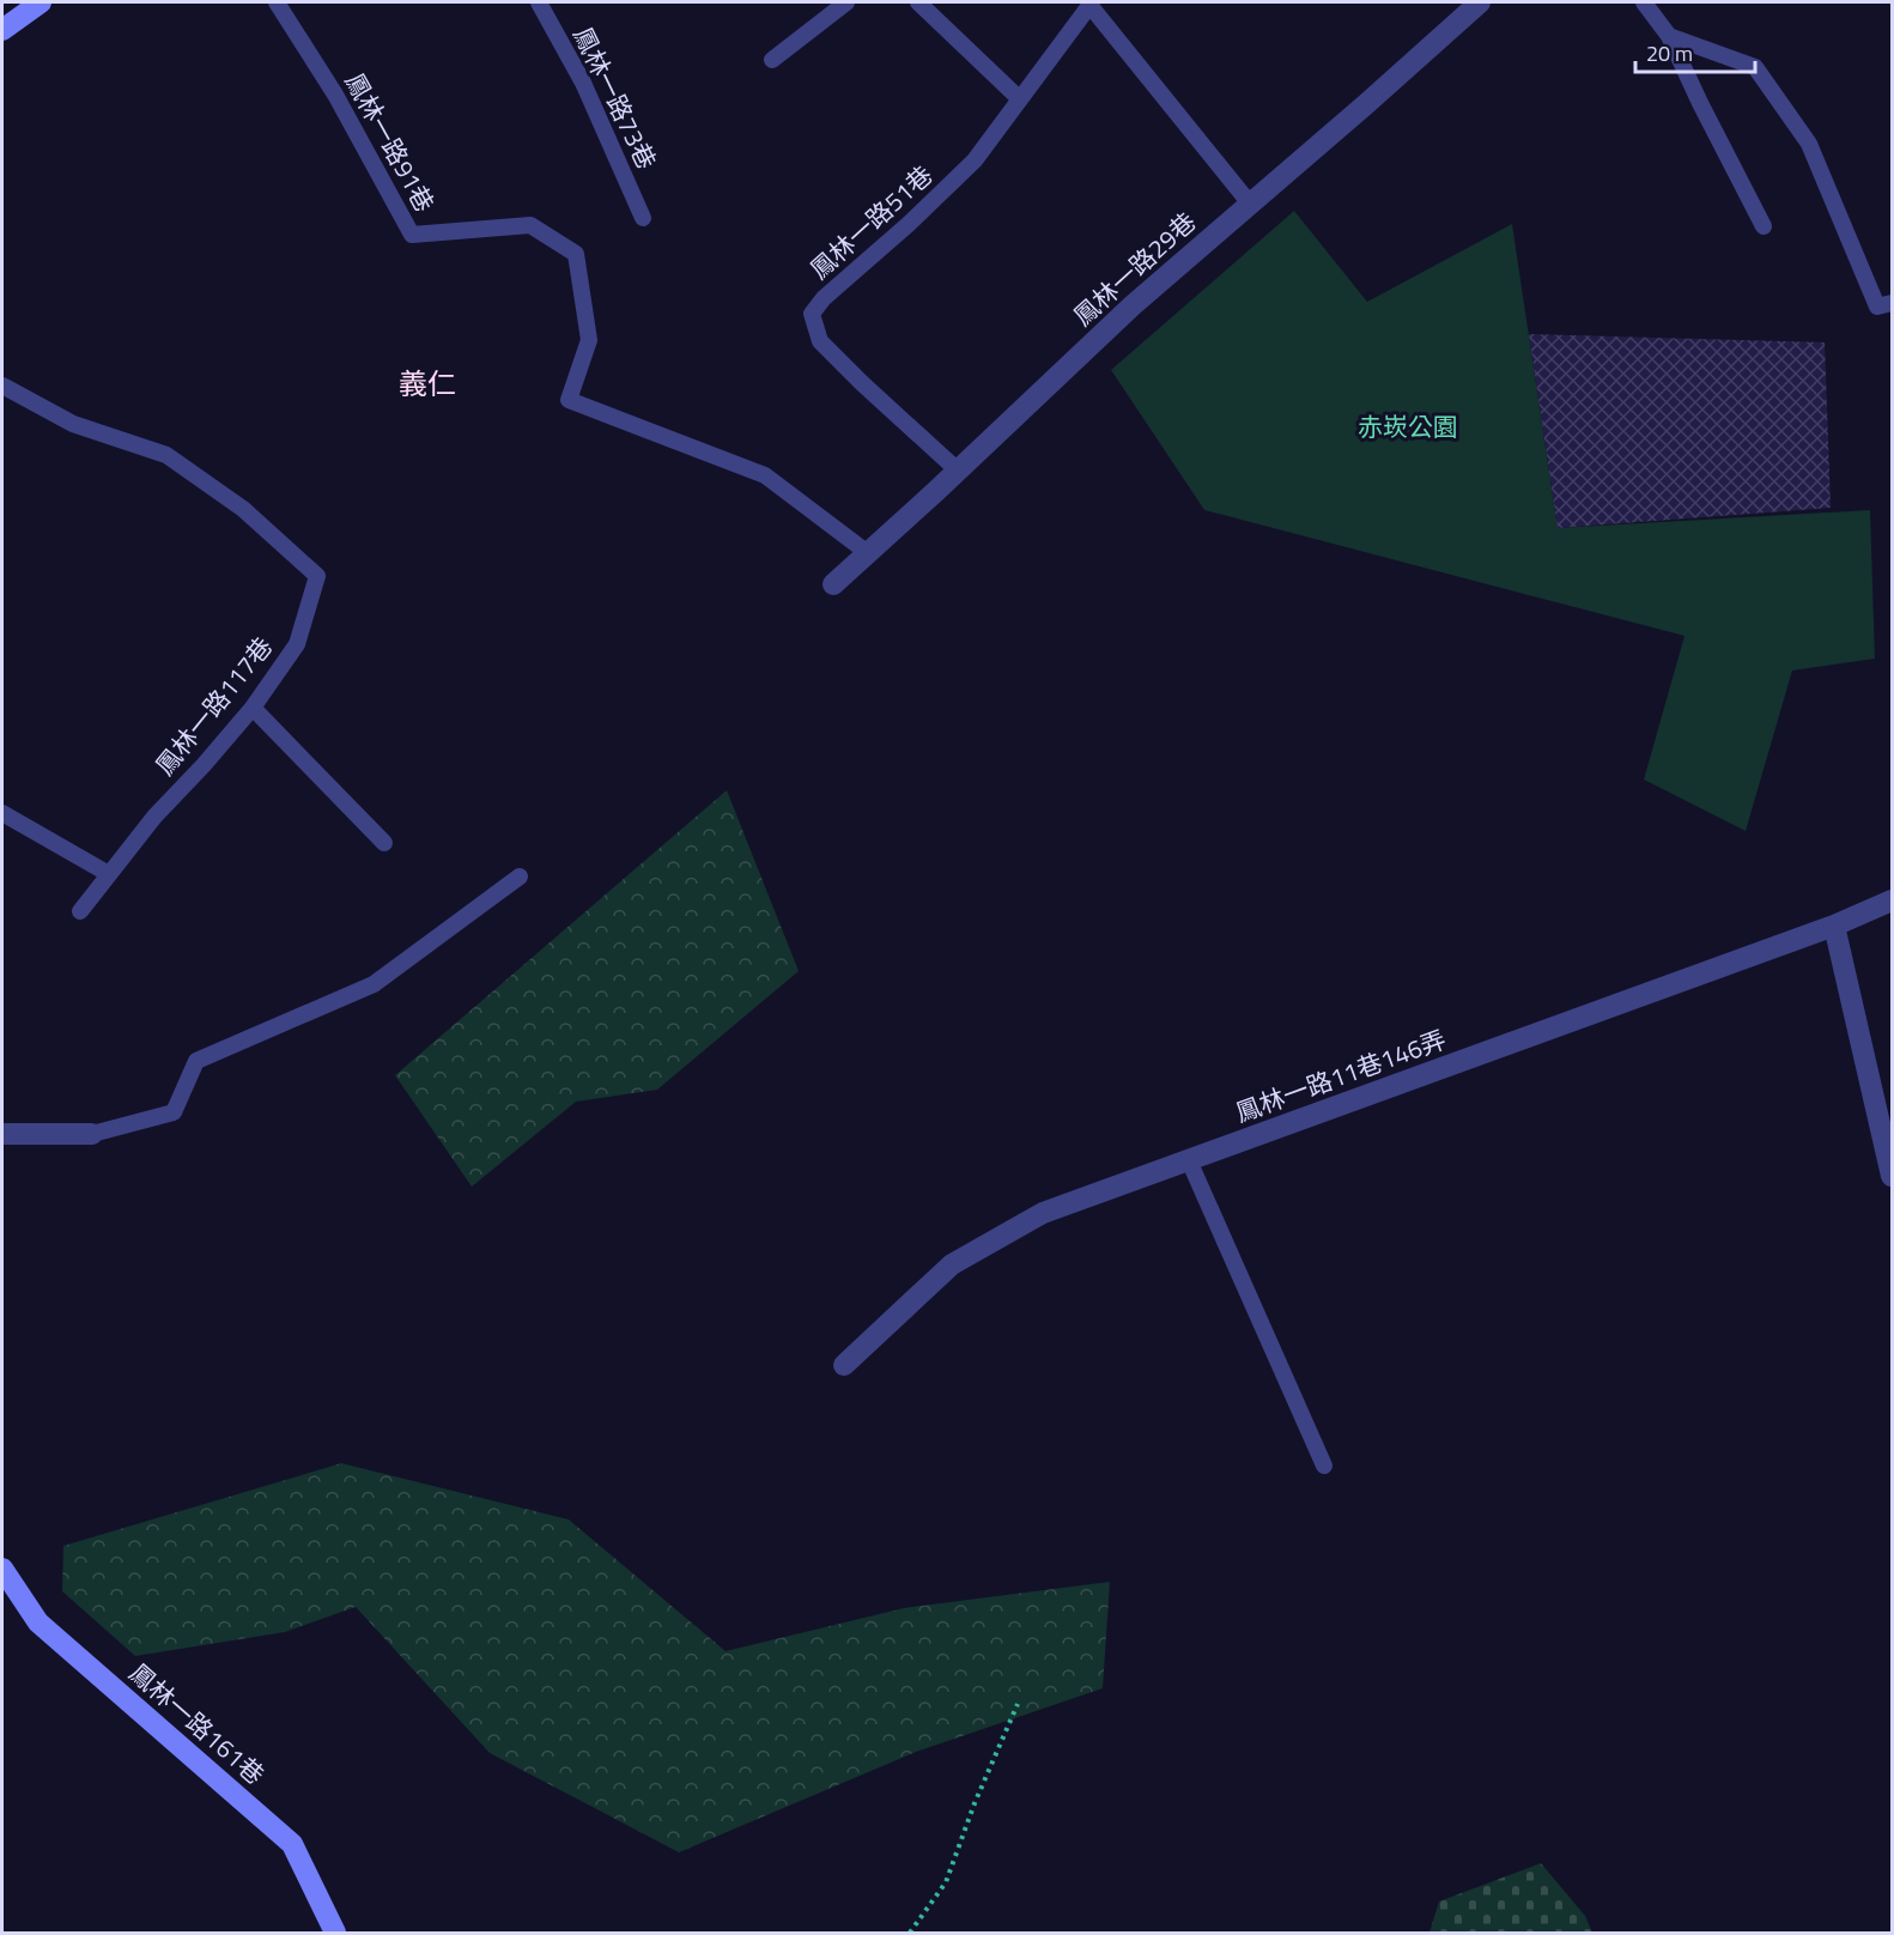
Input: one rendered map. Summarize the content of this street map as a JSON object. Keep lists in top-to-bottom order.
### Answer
{
  "streets": {
    "street": ["鳳林一路29巷", "鳳林一路11巷146弄", "鳳林一路161巷"],
    "lane": [
      "鳳林一路73巷",
      "鳳林一路91巷",
      "鳳林一路51巷",
      "鳳林一路117巷"
    ]
  },
  "crossings": [
    ["鳳林一路91巷", "鳳林一路29巷"],
    ["鳳林一路51巷", "鳳林一路29巷"]
  ],
  "districts": ["義仁"],
  "parks": ["赤崁公園"],
  "scale_bar": "20 m"
}
